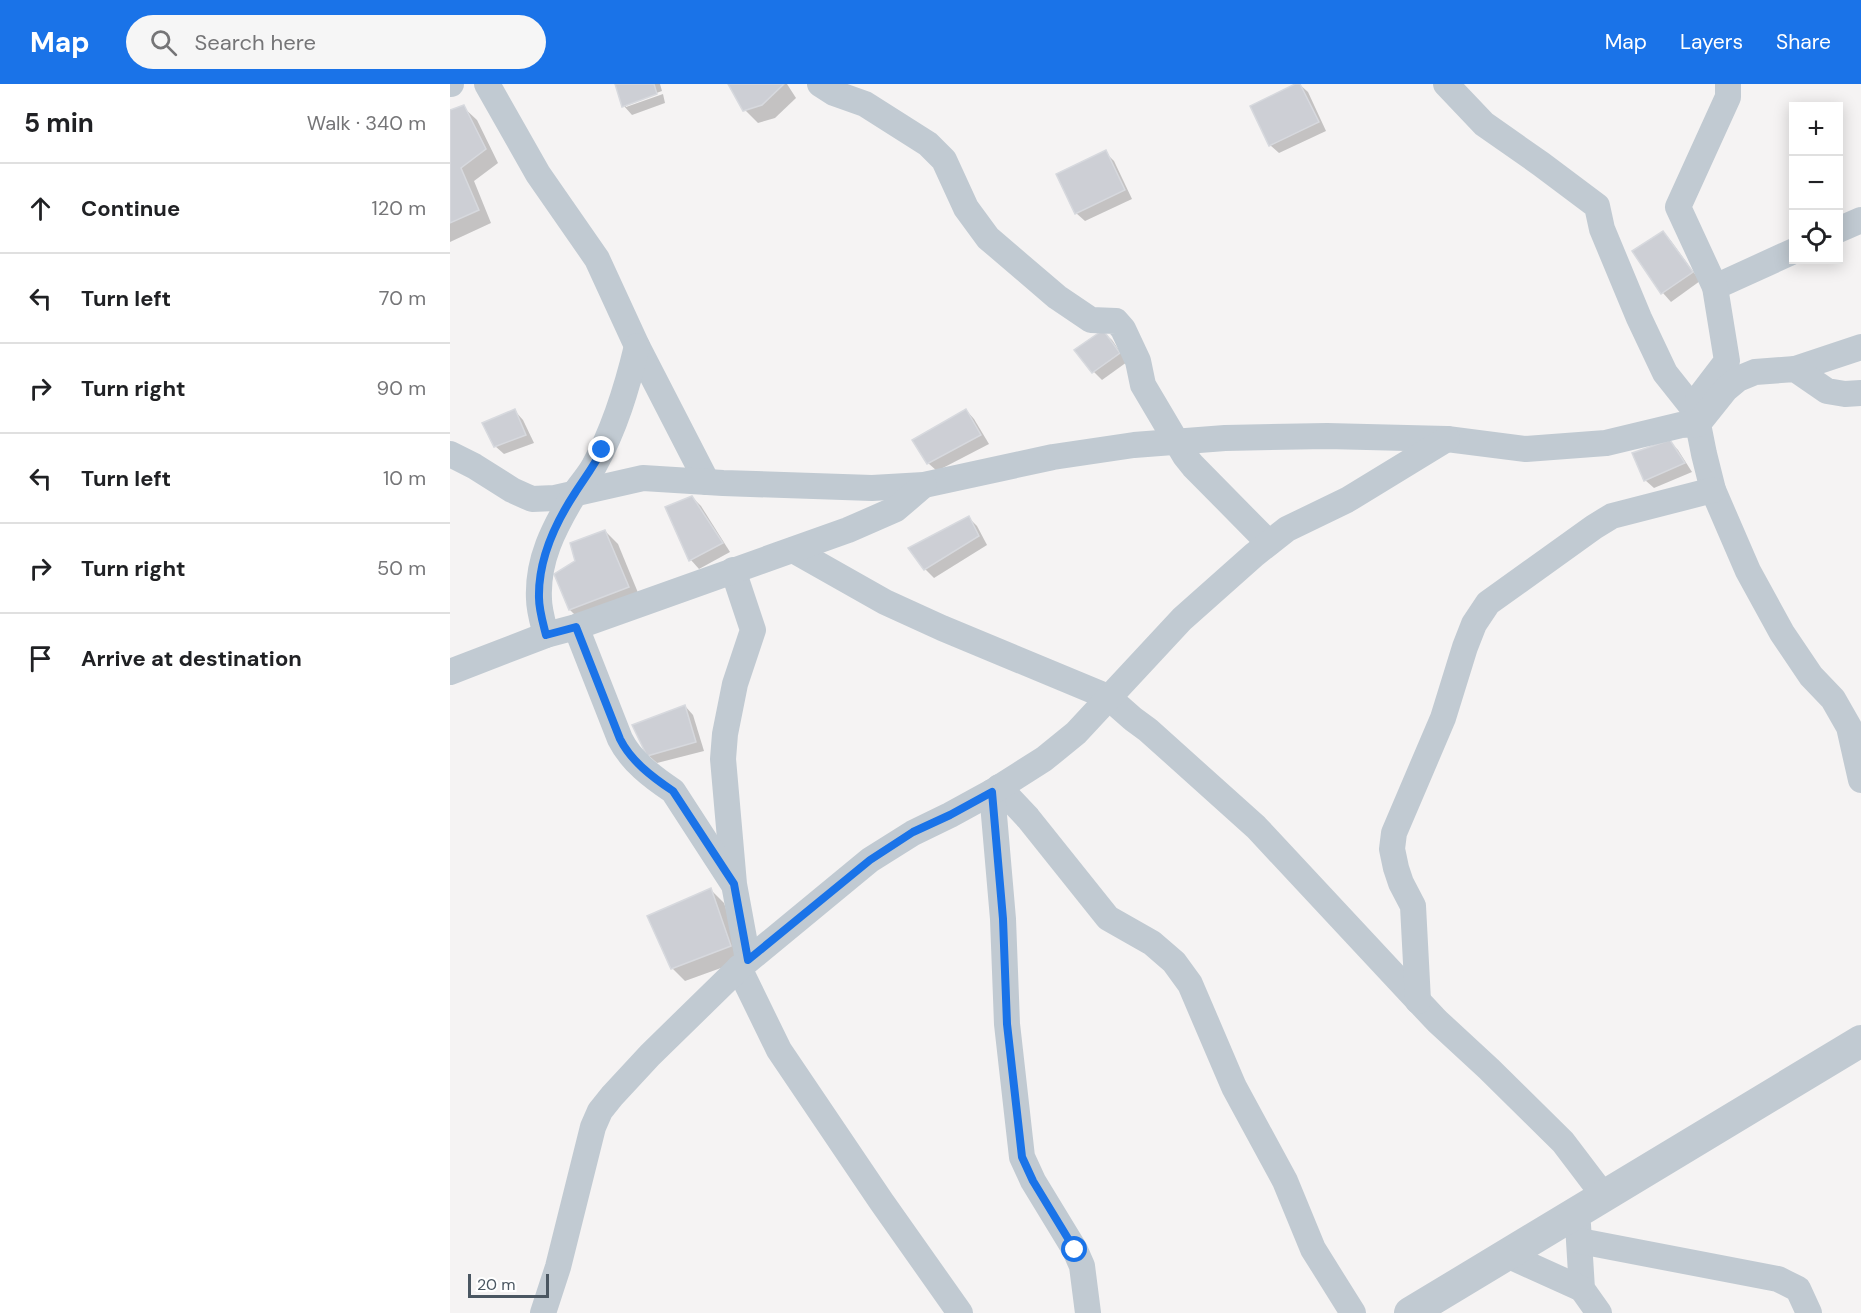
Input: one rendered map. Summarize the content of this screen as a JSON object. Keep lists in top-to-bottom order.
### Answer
{
  "scale_bar": "20 m",
  "page": {
    "header": "Map",
    "search": "Search here",
    "nav": ["Map", "Layers", "Share"],
    "heading": ["5 min", "Walk · 340 m"],
    "map_buttons": ["+", "−"],
    "list": [
      ["Continue", "120 m"],
      ["Turn left", "70 m"],
      ["Turn right", "90 m"],
      ["Turn left", "10 m"],
      ["Turn right", "50 m"],
      "Arrive at destination"
    ],
    "scale": "20 m"
  }
}
